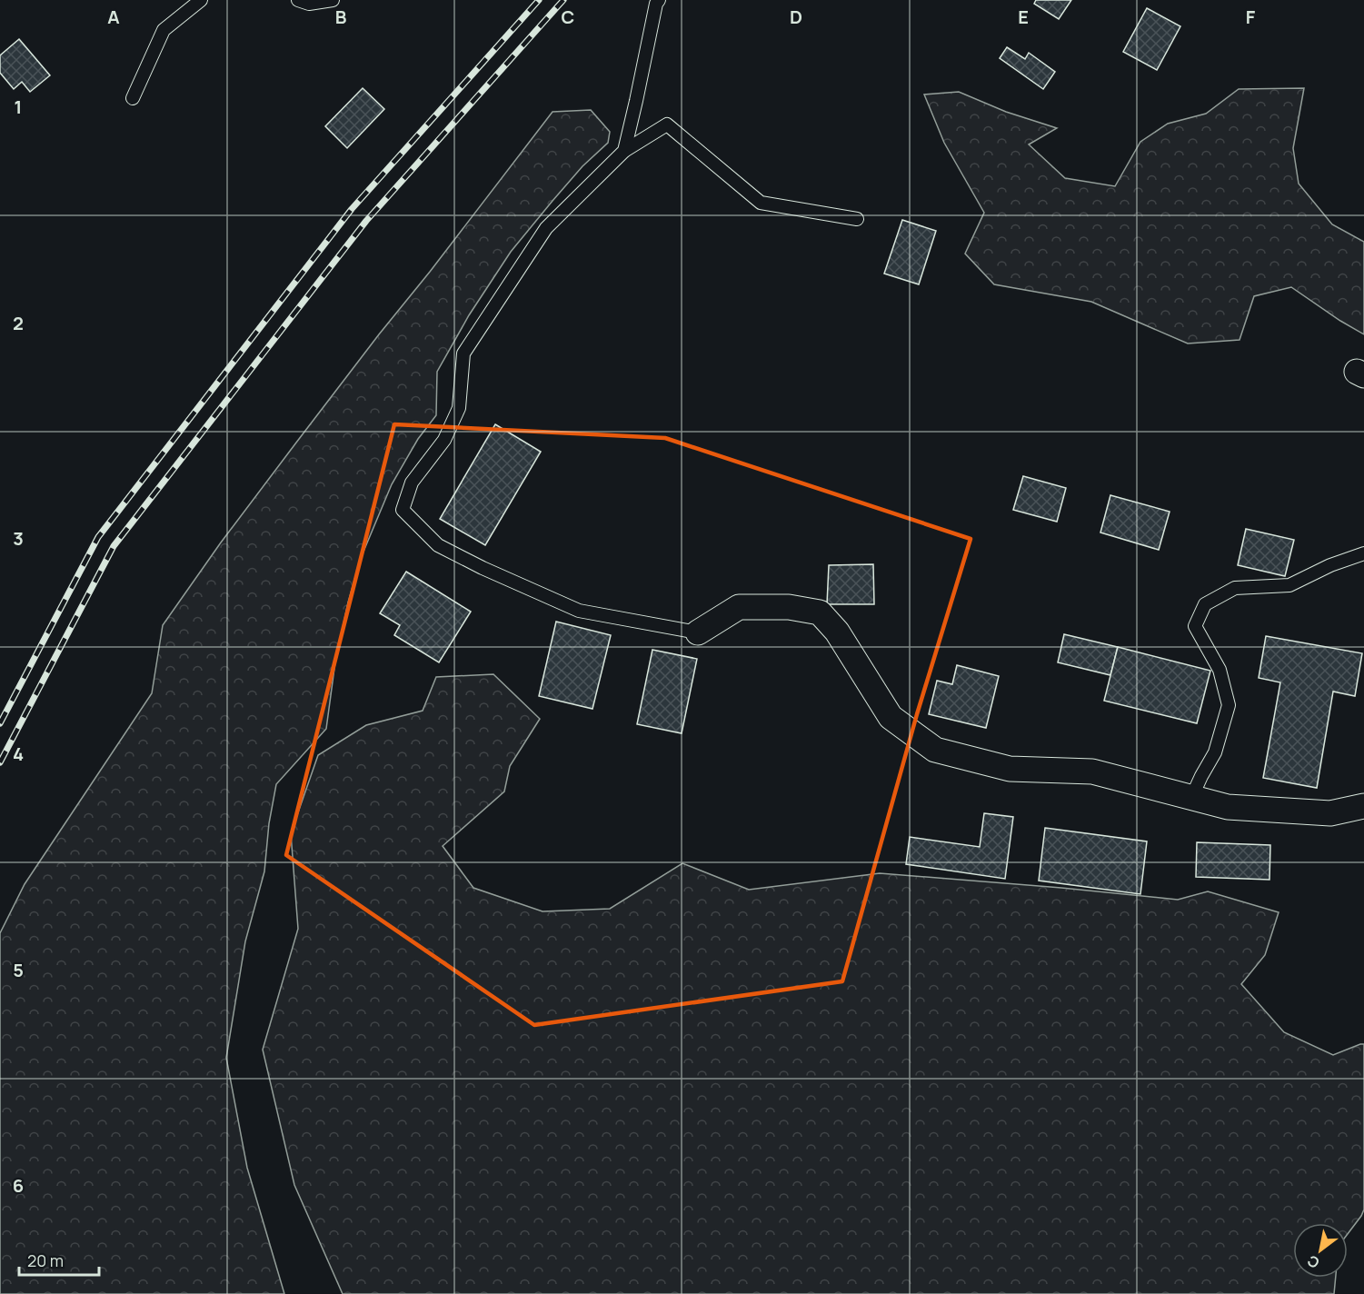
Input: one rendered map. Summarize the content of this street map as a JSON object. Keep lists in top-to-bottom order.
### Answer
{
  "scale_bar": "20 m",
  "north": "bottom left",
  "grid": {
    "columns": [
      "A",
      "B",
      "C",
      "D",
      "E",
      "F"
    ],
    "rows": [
      "1",
      "2",
      "3",
      "4",
      "5",
      "6"
    ]
  }
}
